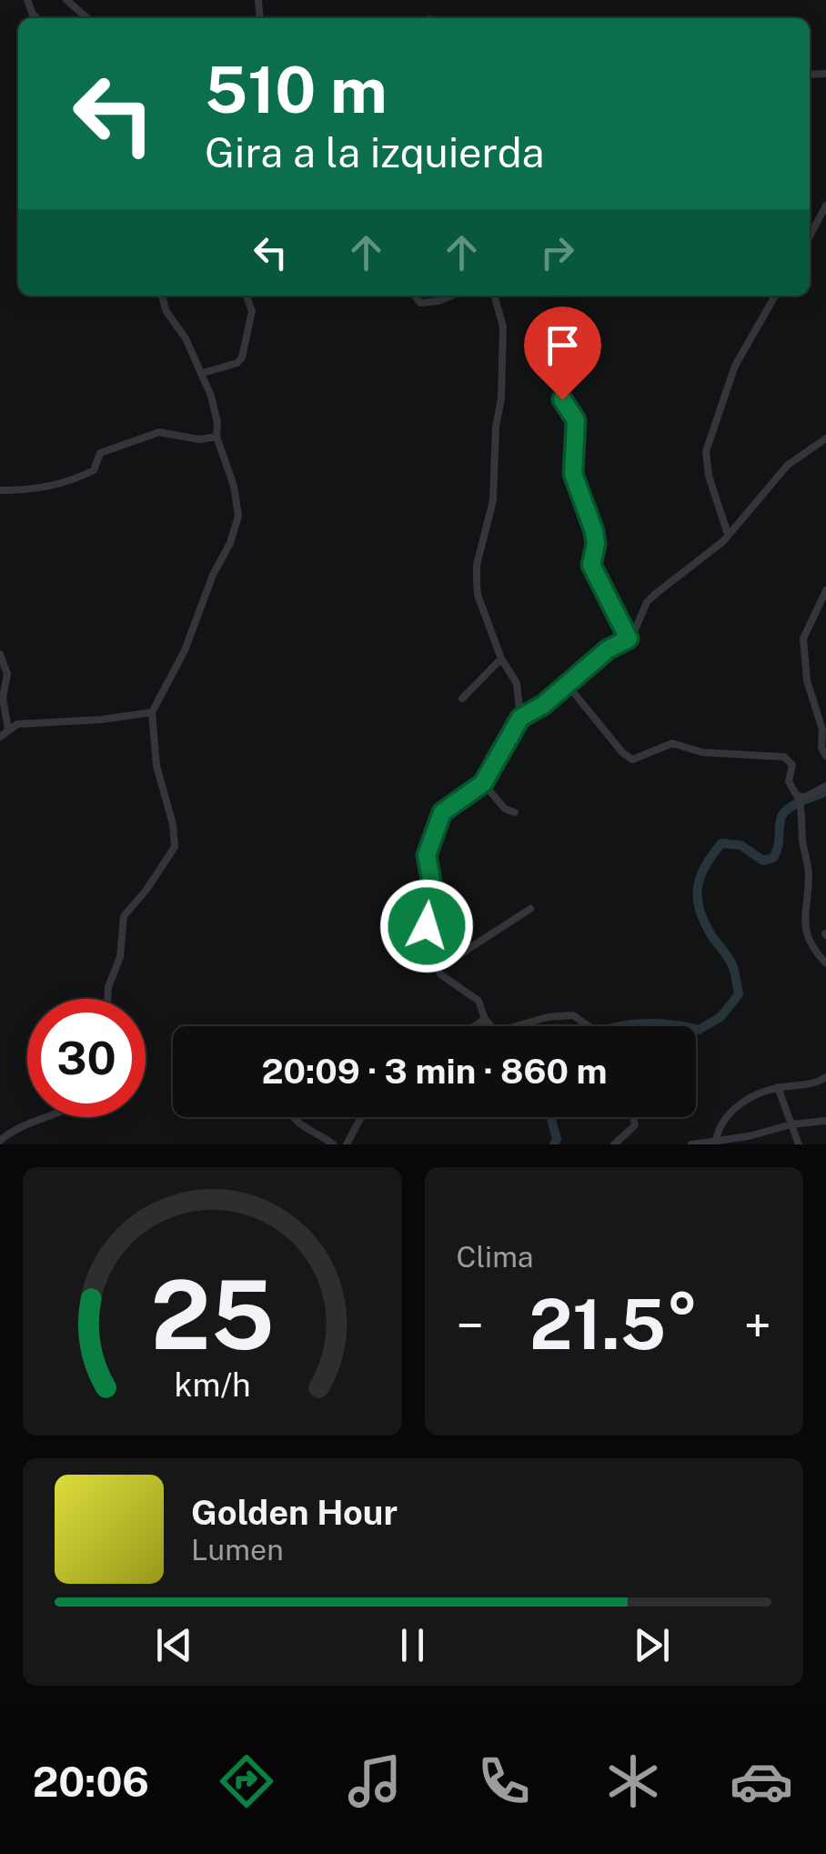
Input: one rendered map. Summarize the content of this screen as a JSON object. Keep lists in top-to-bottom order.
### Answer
{
  "page": {
    "turn": ["510 m", "Gira a la izquierda"],
    "limit": "30",
    "trip": "20:09 · 3 min · 860 m",
    "tile": "Clima",
    "heat": ["−", "21.5°", "+"],
    "song": ["Golden Hour", "Lumen"],
    "tabs": "20:06",
    "gauge": ["25", "km/h"]
  }
}
